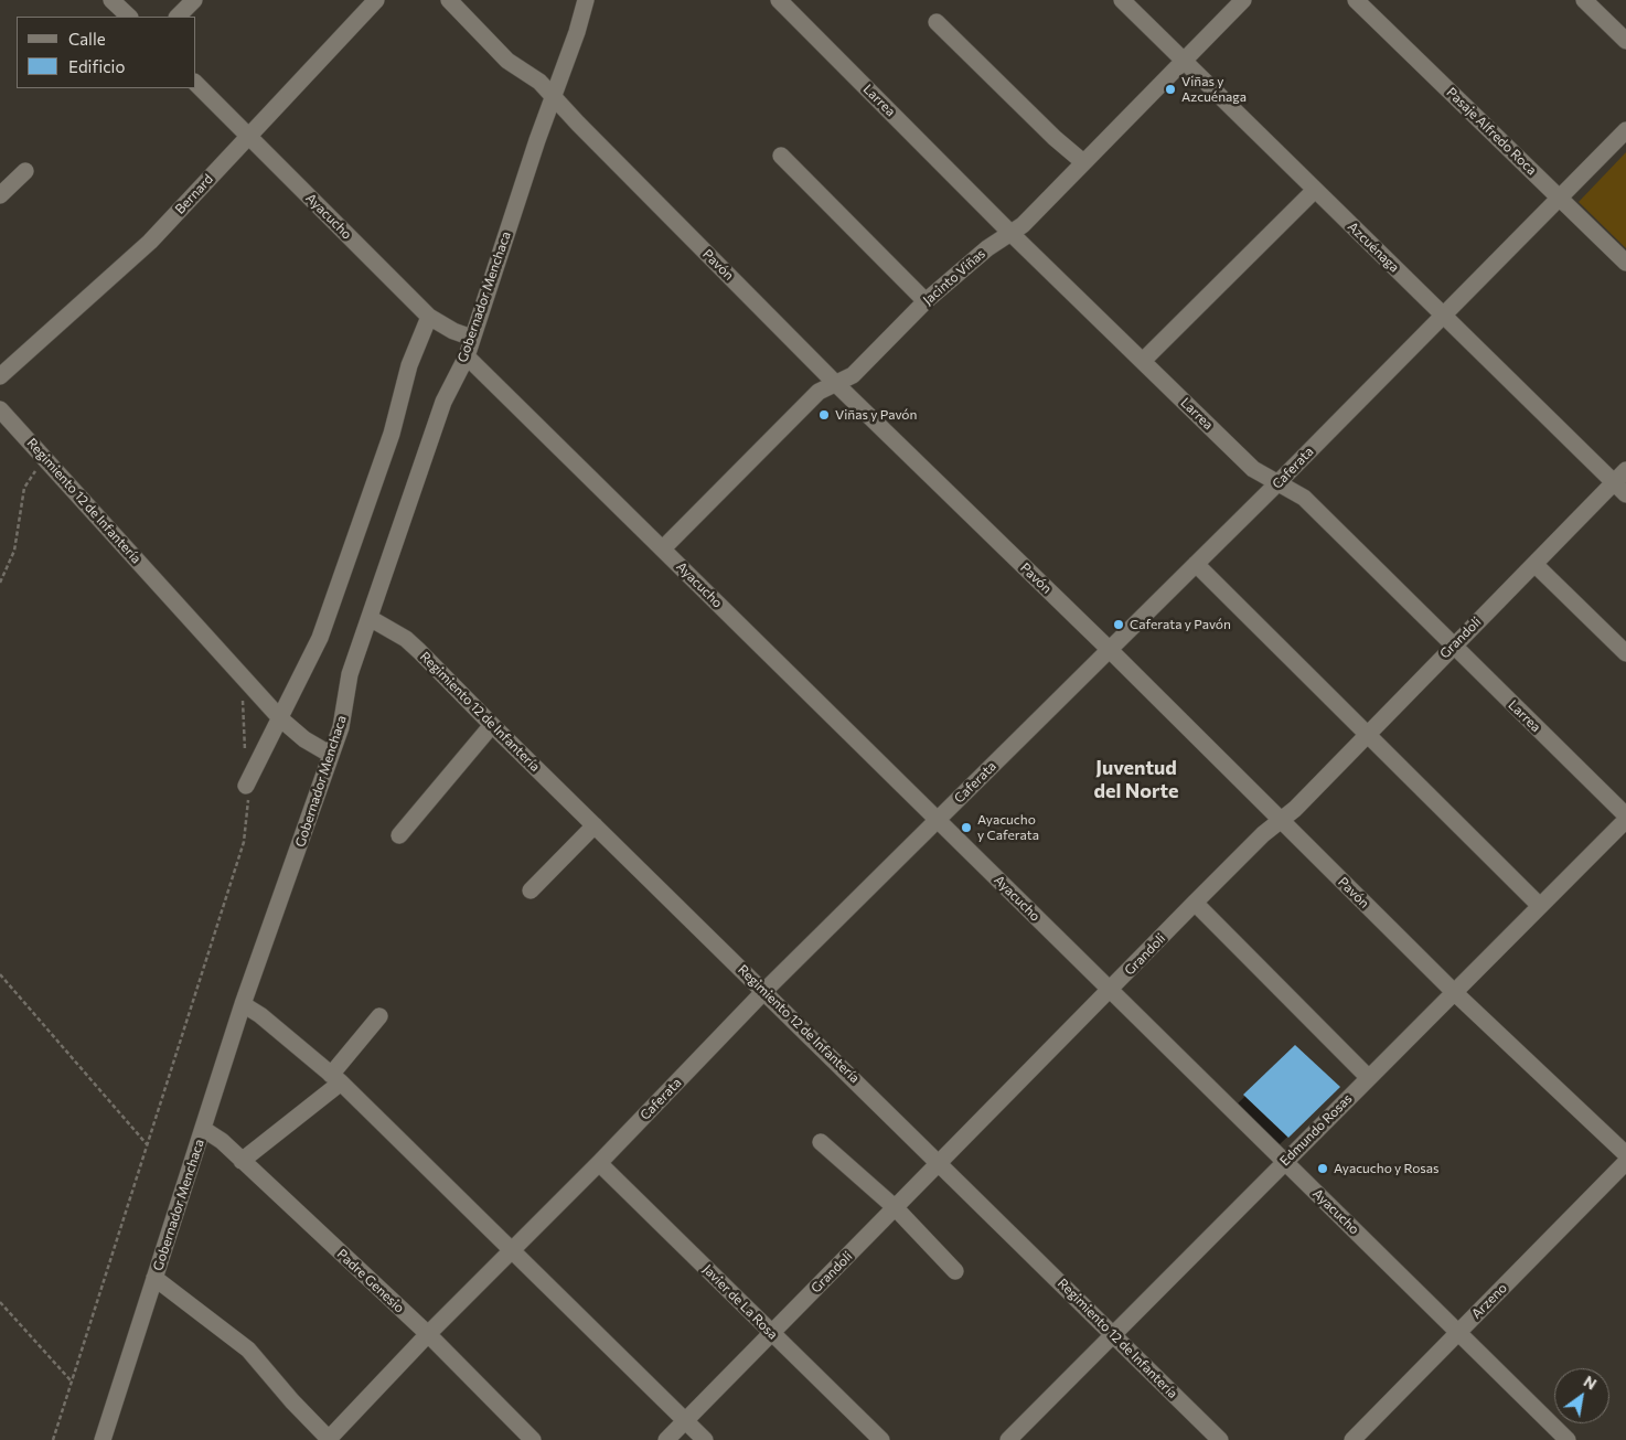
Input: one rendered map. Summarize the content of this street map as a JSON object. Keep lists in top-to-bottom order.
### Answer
{
  "streets": {
    "street": [
      "Larrea",
      "Pasaje Alfredo Roca",
      "Bernard",
      "Ayacucho",
      "Azcuénaga",
      "Pavón",
      "Jacinto Viñas",
      "Gobernador Menchaca",
      "Caferata",
      "Regimiento 12 de Infantería",
      "Grandoli",
      "Edmundo Rosas",
      "Padre Genesio",
      "Arzeno",
      "Javier de La Rosa"
    ]
  },
  "crossings": [
    ["Larrea", "Jacinto Viñas"],
    ["Larrea", "Caferata"],
    ["Larrea", "Grandoli"],
    ["Pasaje Alfredo Roca", "Caferata"],
    ["Bernard", "Ayacucho"],
    ["Ayacucho", "Jacinto Viñas"],
    ["Ayacucho", "Gobernador Menchaca"],
    ["Ayacucho", "Caferata"],
    ["Ayacucho", "Grandoli"],
    ["Ayacucho", "Edmundo Rosas"],
    ["Ayacucho", "Arzeno"],
    ["Azcuénaga", "Jacinto Viñas"],
    ["Azcuénaga", "Caferata"],
    ["Azcuénaga", "Grandoli"],
    ["Pavón", "Jacinto Viñas"],
    ["Pavón", "Gobernador Menchaca"],
    ["Pavón", "Caferata"],
    ["Pavón", "Grandoli"],
    ["Pavón", "Edmundo Rosas"],
    ["Gobernador Menchaca", "Regimiento 12 de Infantería"],
    ["Gobernador Menchaca", "Padre Genesio"],
    ["Caferata", "Regimiento 12 de Infantería"],
    ["Caferata", "Padre Genesio"],
    ["Caferata", "Javier de La Rosa"],
    ["Regimiento 12 de Infantería", "Grandoli"],
    ["Regimiento 12 de Infantería", "Edmundo Rosas"],
    ["Grandoli", "Javier de La Rosa"]
  ],
  "districts": ["Juventud del Norte"],
  "places": [
    "Viñas y Azcuénaga",
    "Viñas y Pavón",
    "Caferata y Pavón",
    "Ayacucho y Caferata",
    "Ayacucho y Rosas"
  ],
  "legend": ["Calle", "Edificio"],
  "north": "top right"
}
